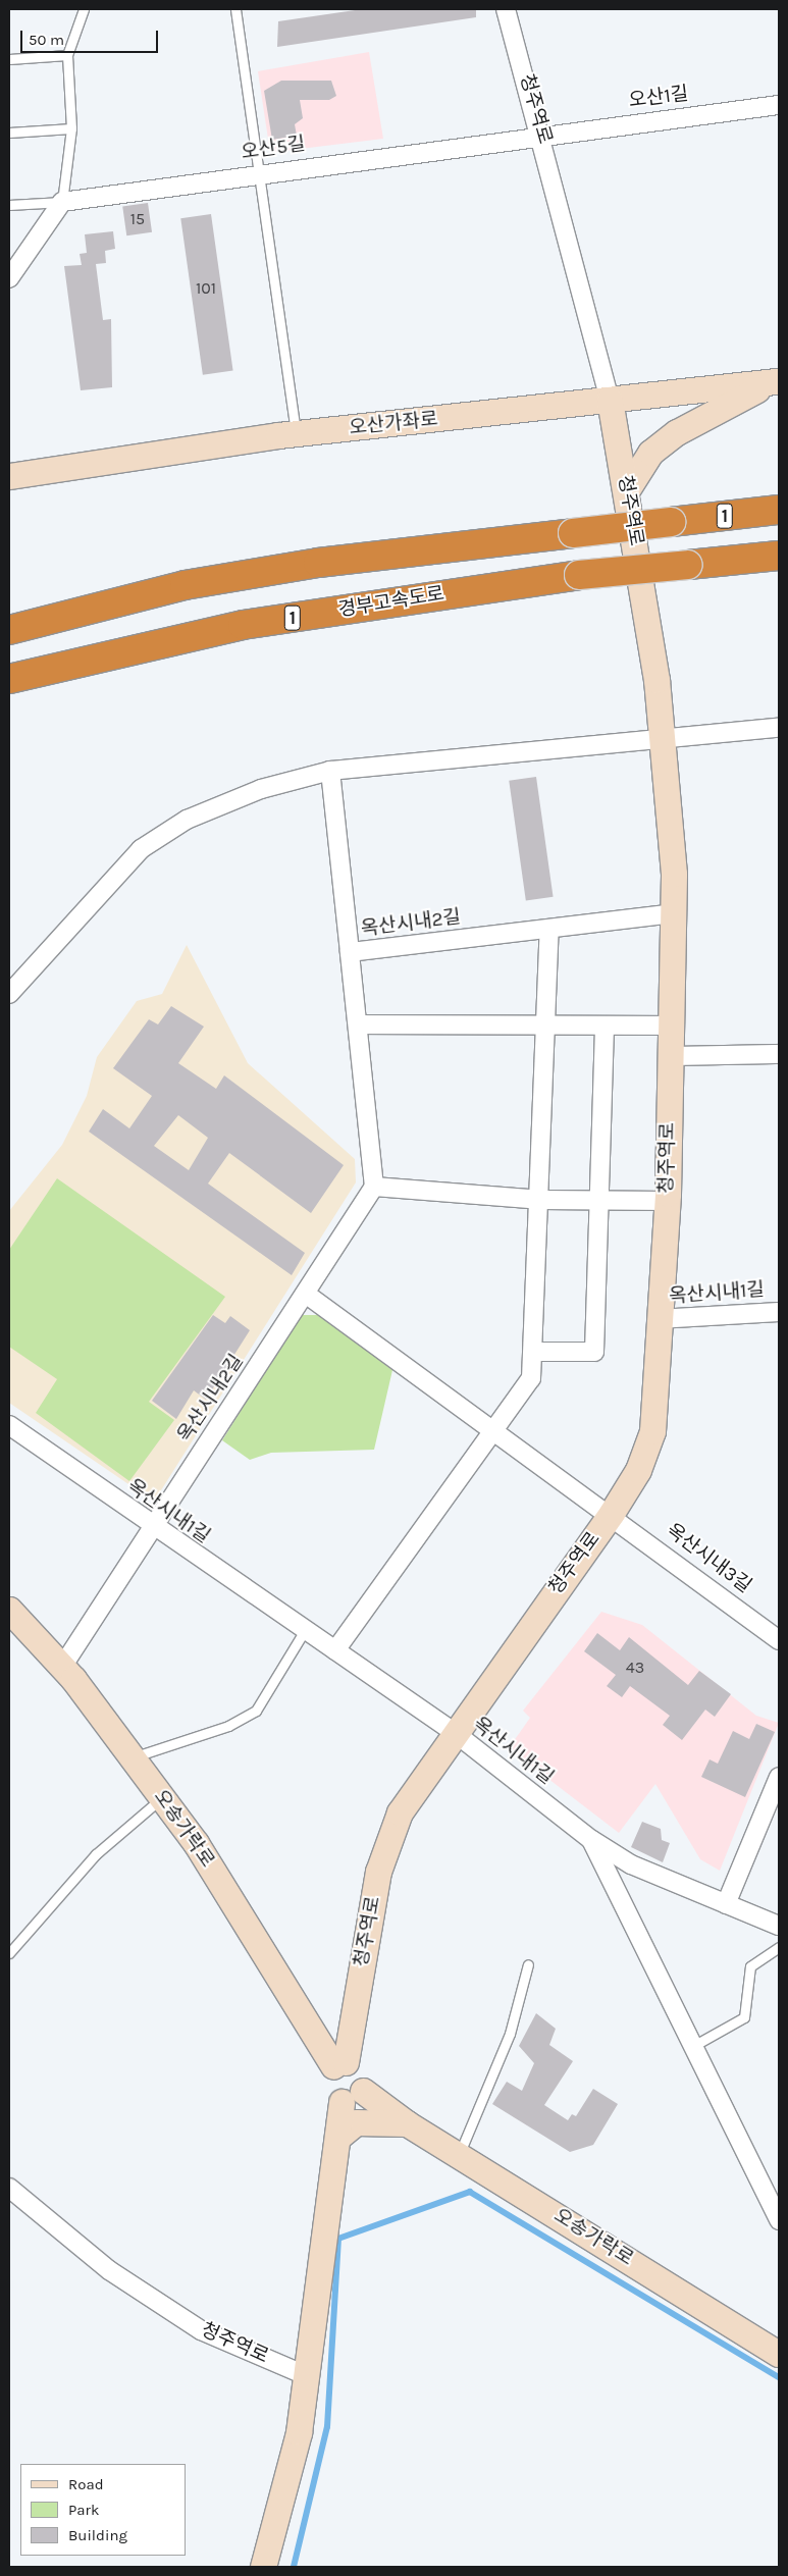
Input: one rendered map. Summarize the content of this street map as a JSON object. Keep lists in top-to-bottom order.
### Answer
{
  "streets": {
    "highway": ["1", "경부고속도로"],
    "main road": ["청주역로", "오산가좌로", "오송가락로"],
    "street": [
      "오산1길",
      "오산5길",
      "옥산시내2길",
      "옥산시내1길",
      "옥산시내3길"
    ]
  },
  "crossings": [
    ["오산1길", "청주역로"],
    ["오산1길", "오산5길"],
    ["청주역로", "오산5길"],
    ["청주역로", "오산가좌로"],
    ["청주역로", "옥산시내2길"],
    ["청주역로", "옥산시내1길"],
    ["청주역로", "옥산시내3길"],
    ["청주역로", "오송가락로"],
    ["옥산시내2길", "옥산시내1길"],
    ["옥산시내2길", "오송가락로"]
  ],
  "house_numbers": ["15", "101", "43"],
  "legend": ["Road", "Park", "Building"],
  "scale_bar": "50 m"
}
